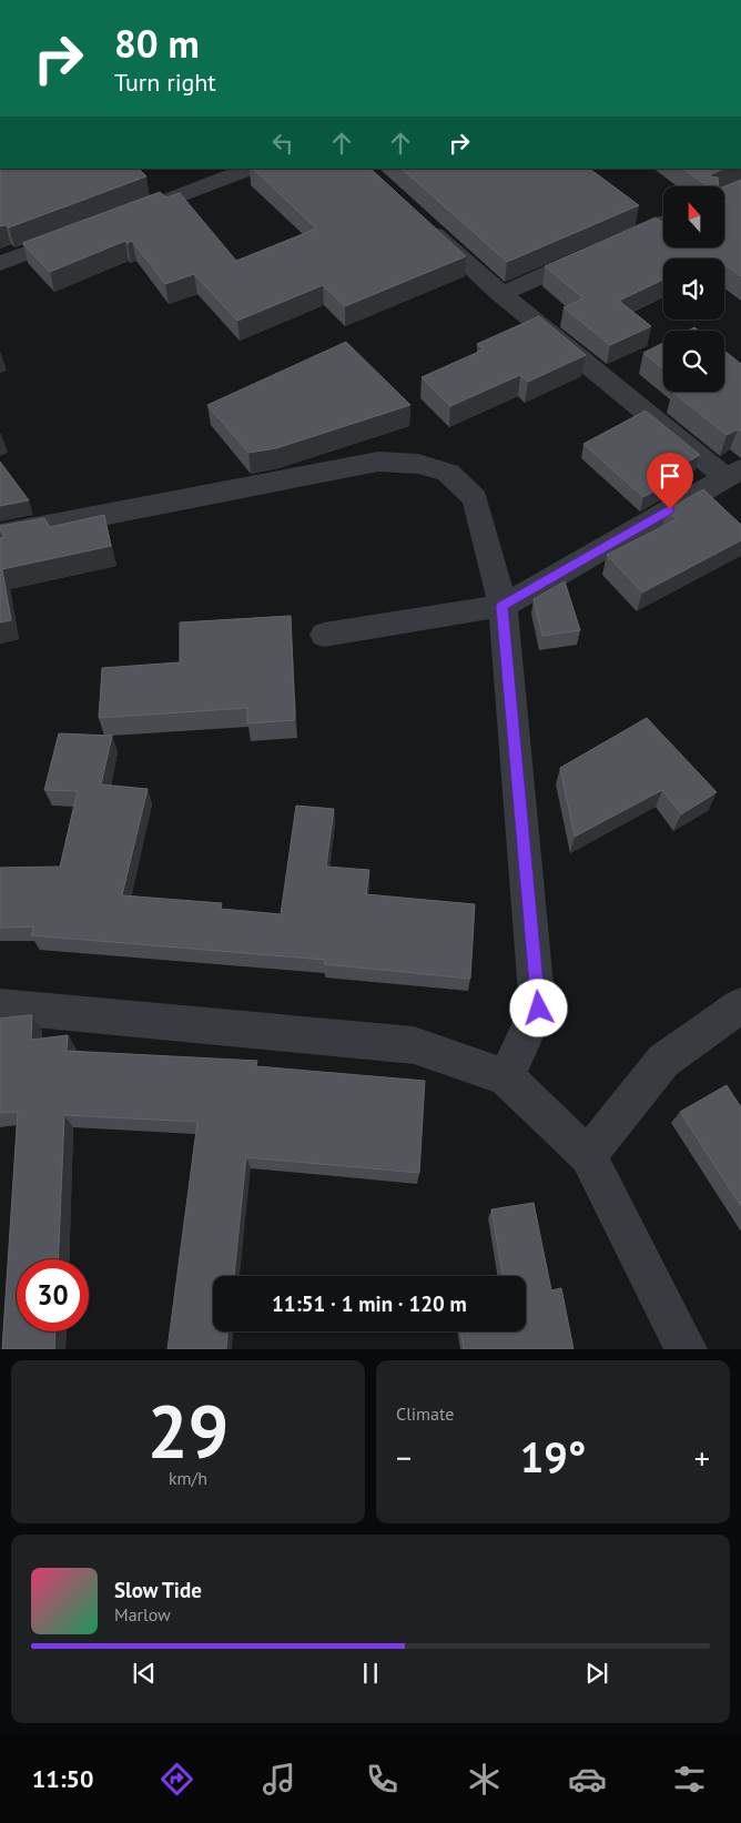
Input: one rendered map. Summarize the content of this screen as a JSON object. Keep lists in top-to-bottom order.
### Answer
{
  "north": "top",
  "page": {
    "turn": ["80 m", "Turn right"],
    "limit": "30",
    "trip": "11:51 · 1 min · 120 m",
    "tile": [
      ["29", "km/h"],
      "Climate"
    ],
    "heat": ["−", "19°", "+"],
    "song": ["Slow Tide", "Marlow"],
    "tabs": "11:50"
  }
}
